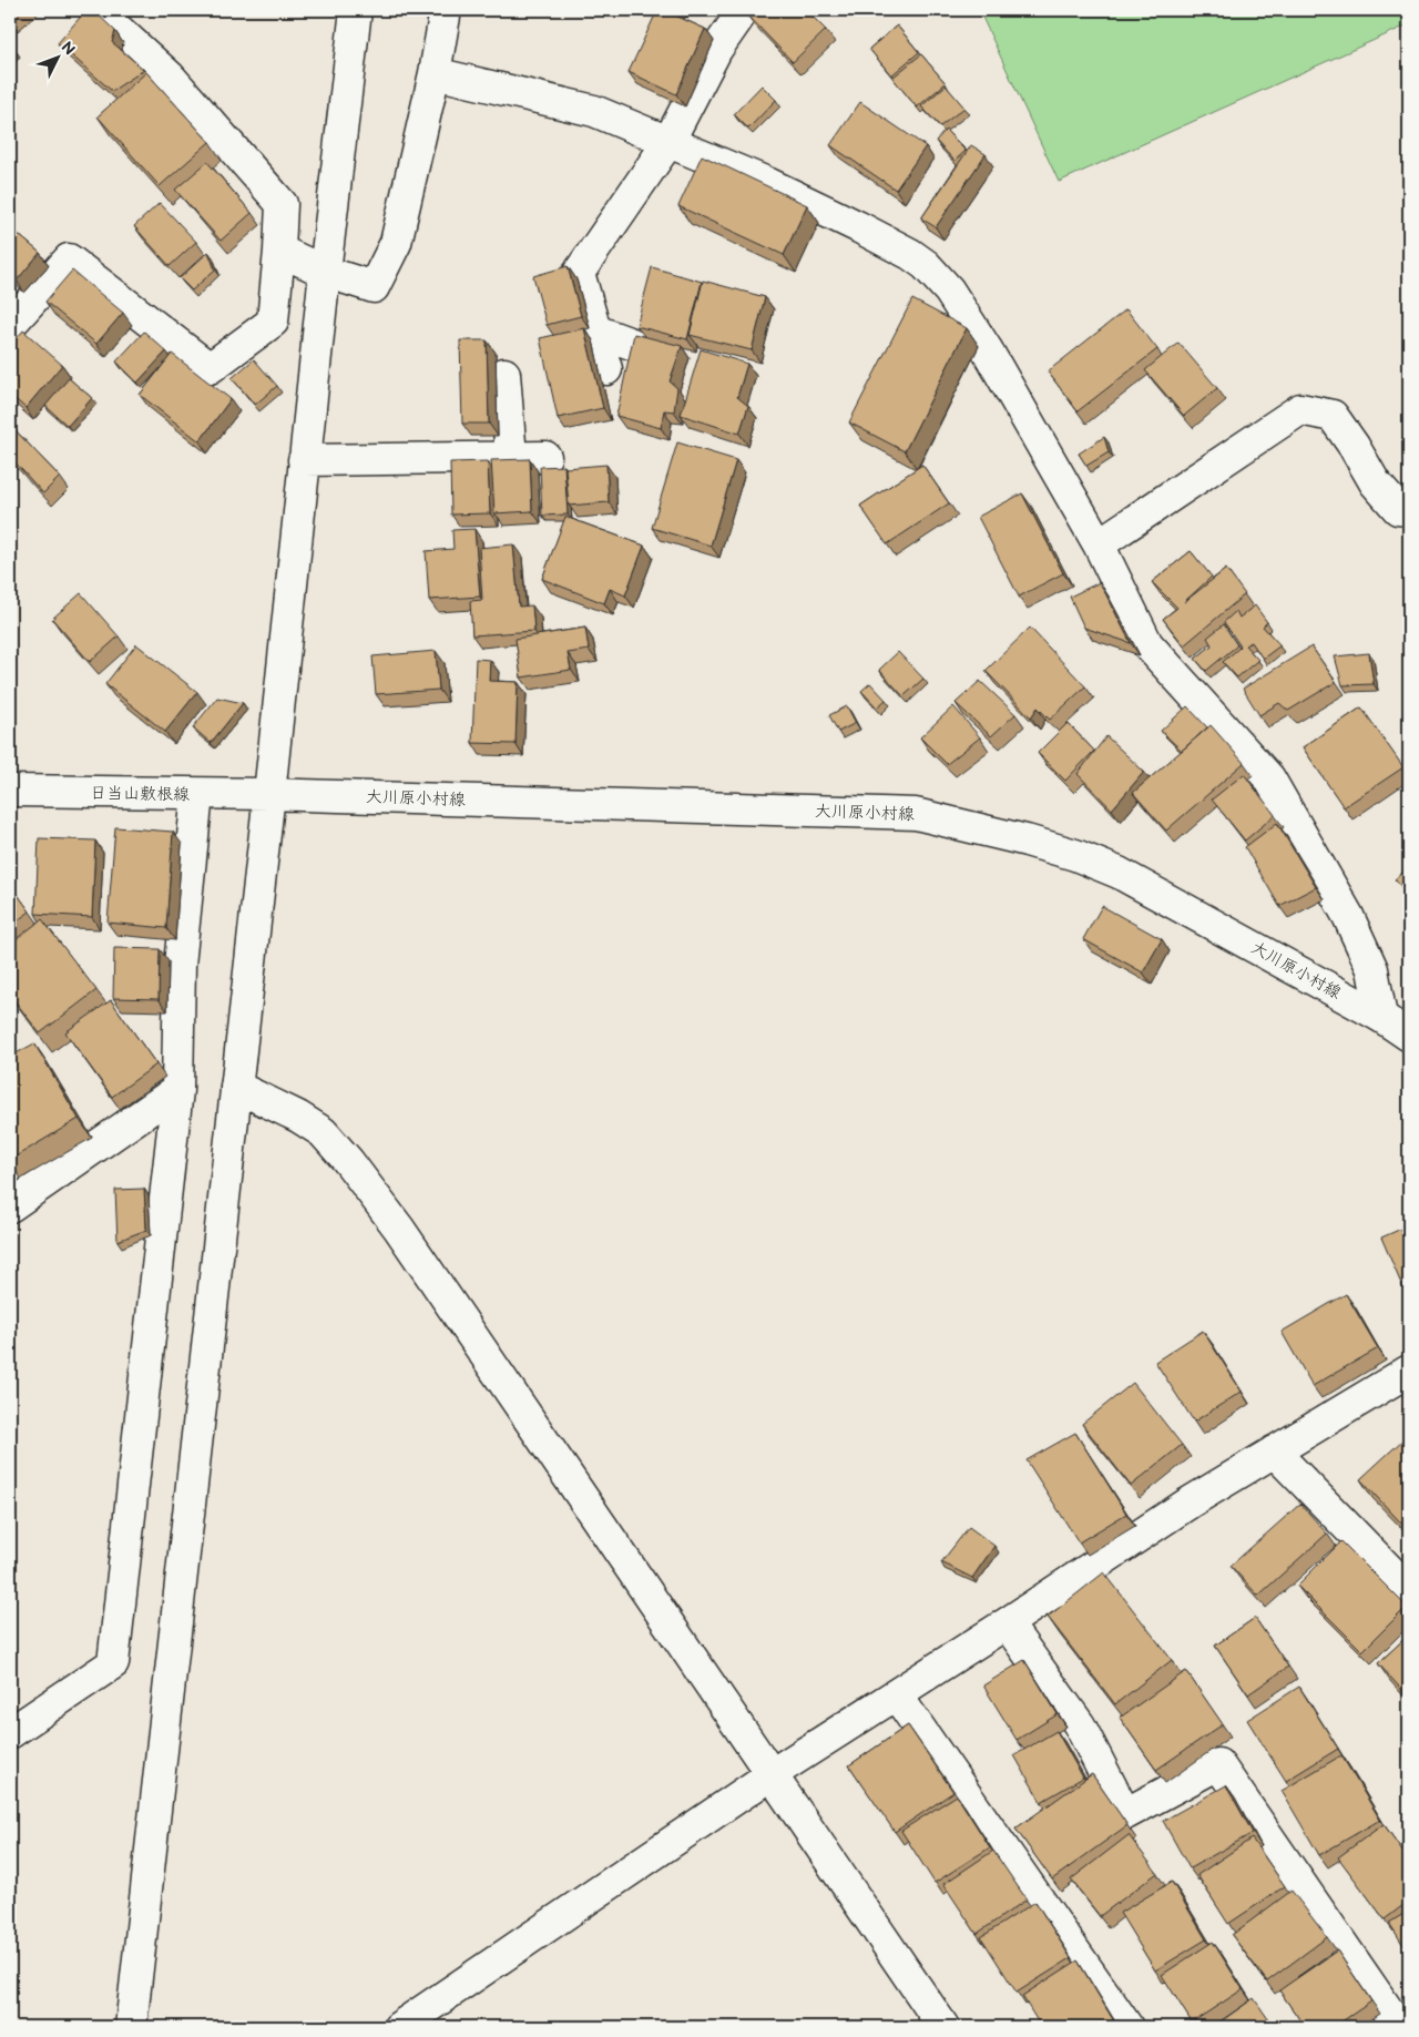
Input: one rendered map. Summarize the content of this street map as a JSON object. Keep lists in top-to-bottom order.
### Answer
{
  "streets": {
    "street": ["日当山敷根線", "大川原小村線"]
  },
  "crossings": [
    ["日当山敷根線", "大川原小村線"]
  ],
  "north": "top right"
}
